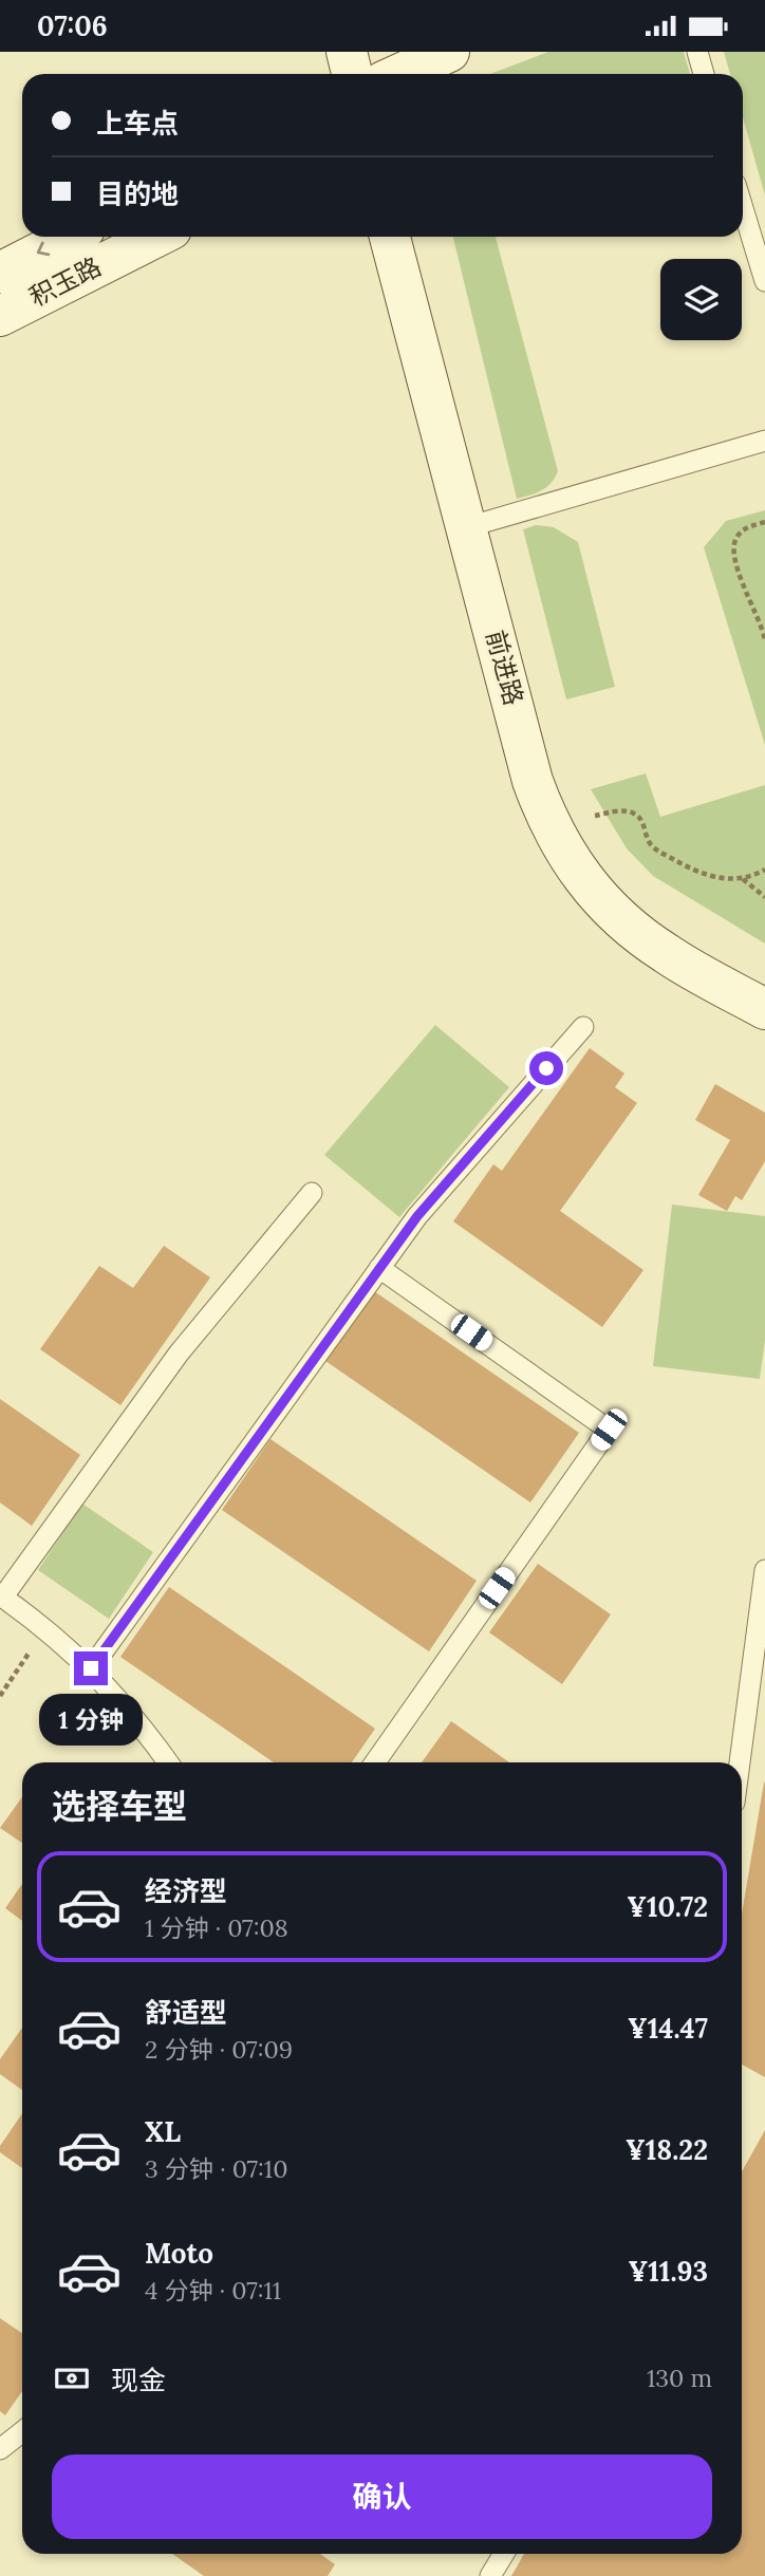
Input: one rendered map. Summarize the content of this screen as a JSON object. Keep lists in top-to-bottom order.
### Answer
{
  "streets": {
    "street": ["积玉路", "前进路"]
  },
  "page": {
    "status": "07:06",
    "banner": ["上车点", "目的地"],
    "bubble": "1 分钟",
    "heading": "选择车型",
    "list": [
      {
        "name": "经济型",
        "note": "1 分钟 · 07:08",
        "value": "¥10.72"
      },
      {
        "name": "舒适型",
        "note": "2 分钟 · 07:09",
        "value": "¥14.47"
      },
      {
        "name": "XL",
        "note": "3 分钟 · 07:10",
        "value": "¥18.22"
      },
      {
        "name": "Moto",
        "note": "4 分钟 · 07:11",
        "value": "¥11.93"
      }
    ],
    "pay": ["现金", "130 m"],
    "buttons": "确认"
  }
}
